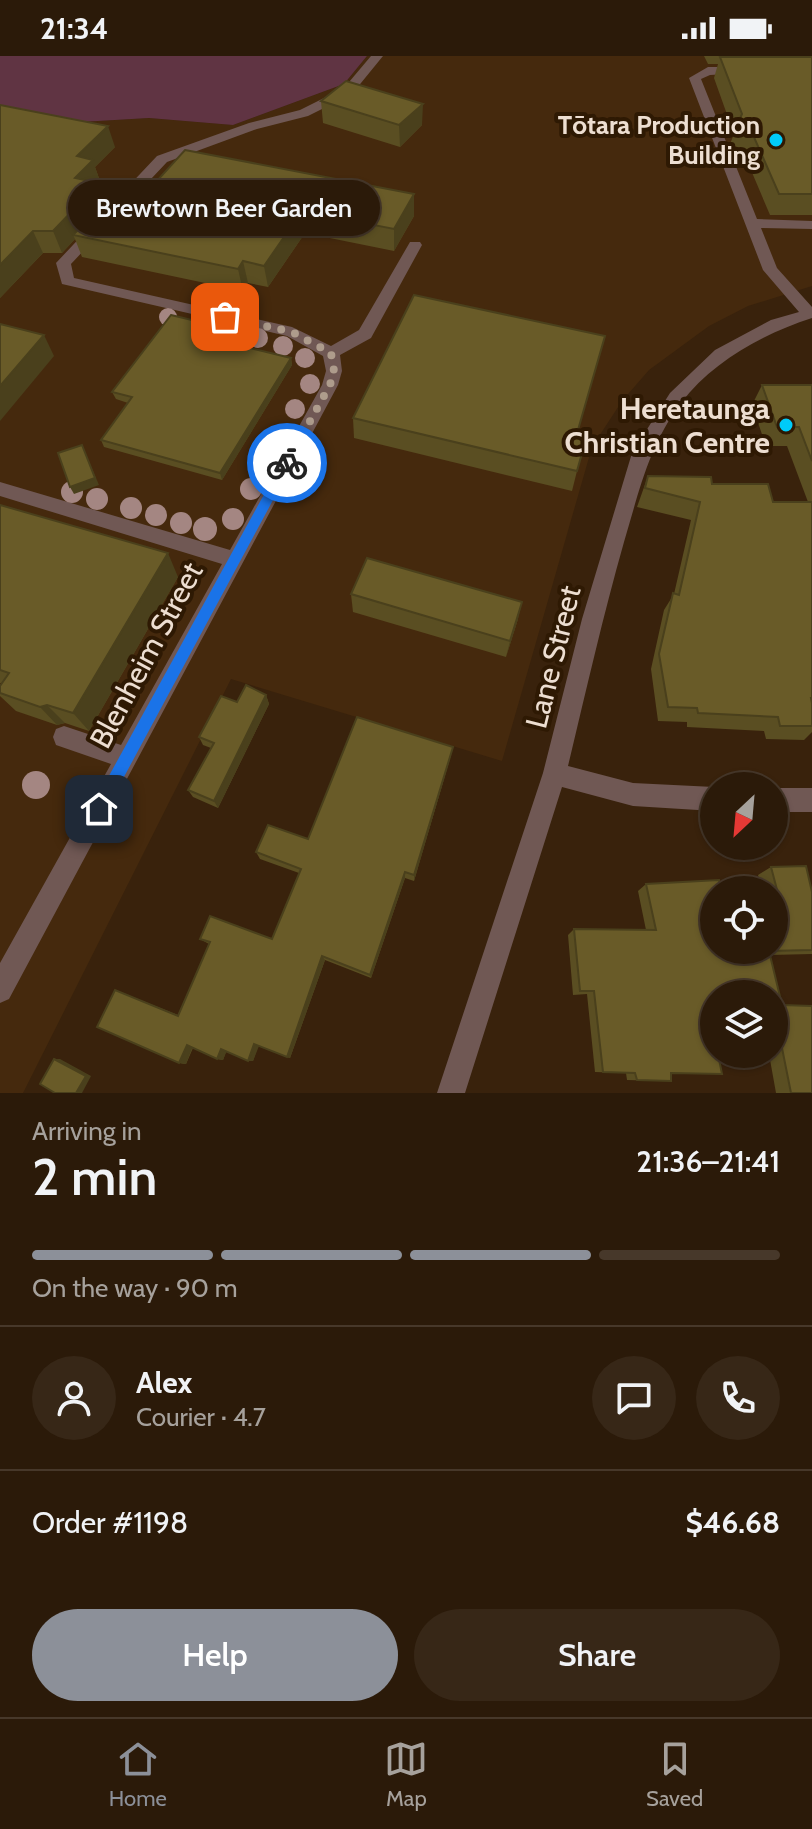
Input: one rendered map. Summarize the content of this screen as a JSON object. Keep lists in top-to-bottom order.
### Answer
{
  "streets": {
    "street": ["Blenheim Street", "Lane Street"]
  },
  "places": ["Tōtara Production Building", "Brewtown Beer Garden", "Heretaunga Christian Centre"],
  "north": "bottom left",
  "page": {
    "status": "21:34",
    "bubble": "Brewtown Beer Garden",
    "heading": ["2 min", "Arriving in", "21:36–21:41"],
    "panel": [
      "Alex",
      "Courier · 4.7",
      "Order #1198",
      "$46.68"
    ],
    "bar": "On the way · 90 m",
    "buttons": ["Help", "Share"],
    "tabs": ["Home", "Map", "Saved"]
  }
}
